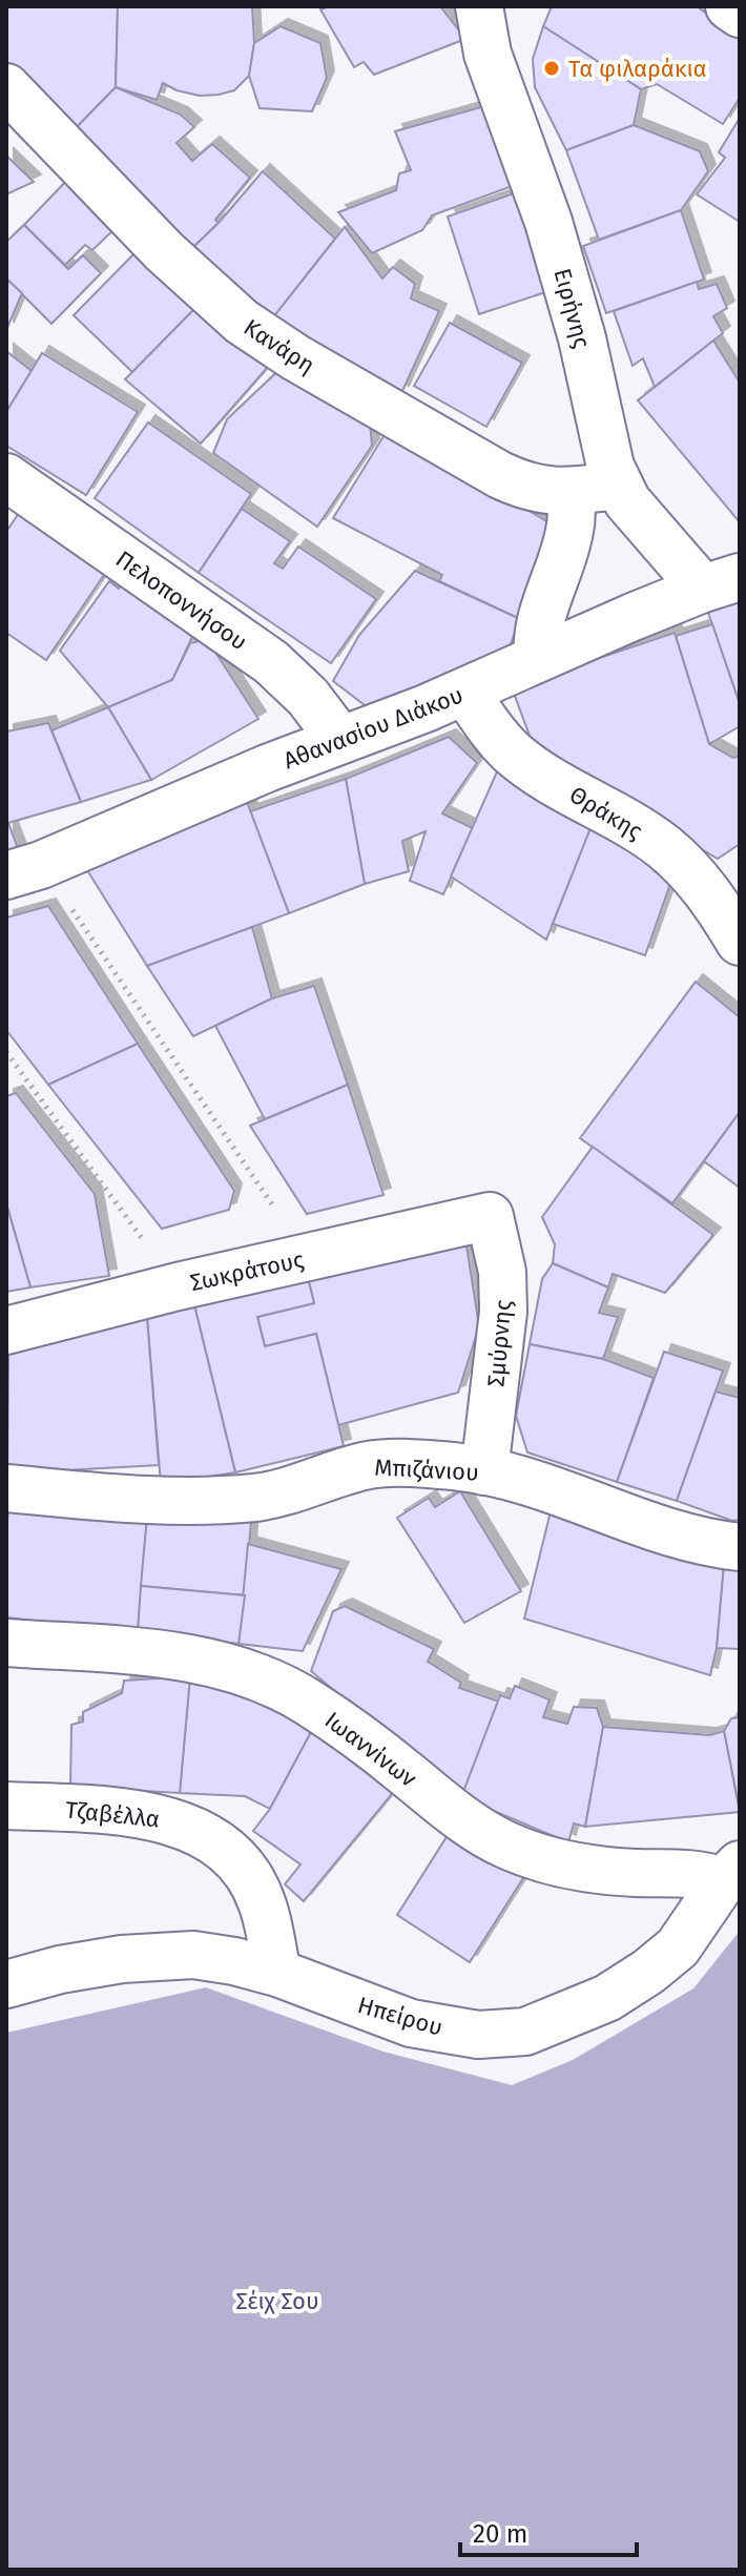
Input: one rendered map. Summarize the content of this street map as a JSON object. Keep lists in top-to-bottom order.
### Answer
{
  "streets": {
    "street": [
      "Ειρήνης",
      "Κανάρη",
      "Πελοποννήσου",
      "Αθανασίου Διάκου",
      "Θράκης",
      "Σωκράτους",
      "Σμύρνης",
      "Μπιζάνιου",
      "Ιωαννίνων",
      "Τζαβέλλα",
      "Ηπείρου"
    ]
  },
  "crossings": [
    ["Ειρήνης", "Κανάρη"],
    ["Ειρήνης", "Αθανασίου Διάκου"],
    ["Πελοποννήσου", "Αθανασίου Διάκου"],
    ["Αθανασίου Διάκου", "Θράκης"],
    ["Σωκράτους", "Σμύρνης"],
    ["Σμύρνης", "Μπιζάνιου"],
    ["Ιωαννίνων", "Ηπείρου"],
    ["Τζαβέλλα", "Ηπείρου"]
  ],
  "parks": ["Σέιχ Σου"],
  "places": ["Τα φιλαράκια"],
  "scale_bar": "20 m"
}
